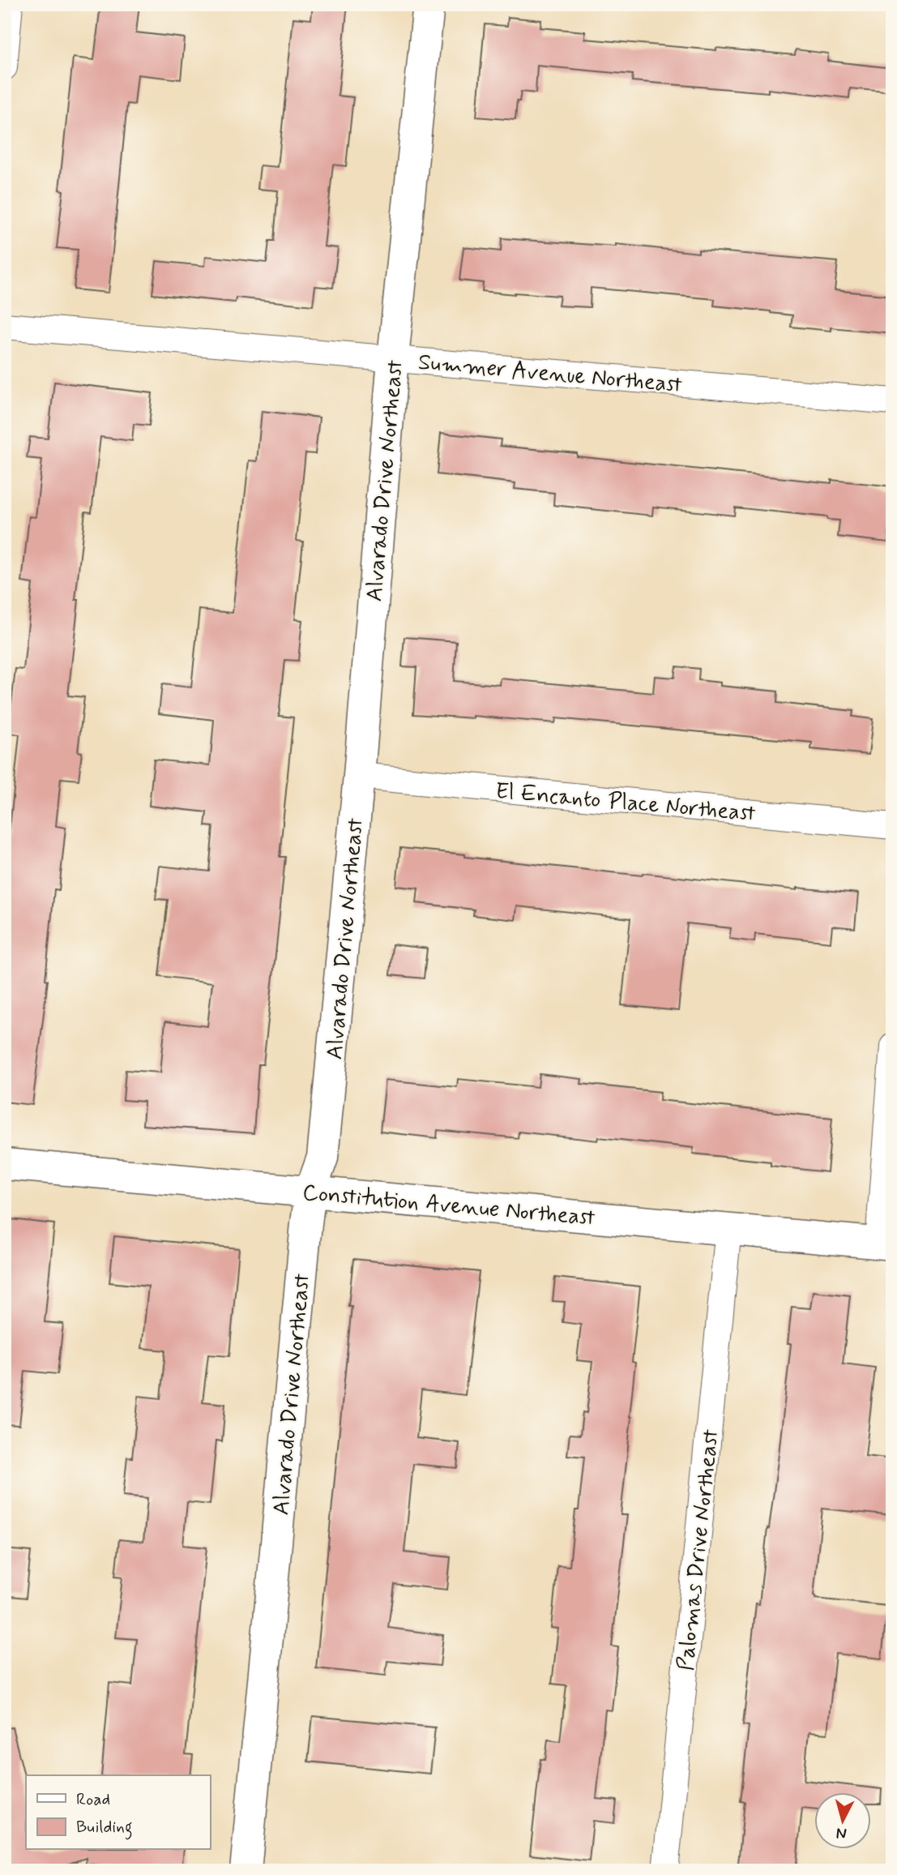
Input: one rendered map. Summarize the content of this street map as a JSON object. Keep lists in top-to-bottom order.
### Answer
{
  "streets": {
    "street": [
      "Summer Avenue Northeast",
      "Alvarado Drive Northeast",
      "El Encanto Place Northeast",
      "Constitution Avenue Northeast",
      "Palomas Drive Northeast"
    ]
  },
  "crossings": [
    ["Summer Avenue Northeast", "Alvarado Drive Northeast"],
    ["Alvarado Drive Northeast", "El Encanto Place Northeast"],
    ["Alvarado Drive Northeast", "Constitution Avenue Northeast"],
    ["Constitution Avenue Northeast", "Palomas Drive Northeast"]
  ],
  "legend": ["Road", "Building"],
  "north": "bottom"
}
